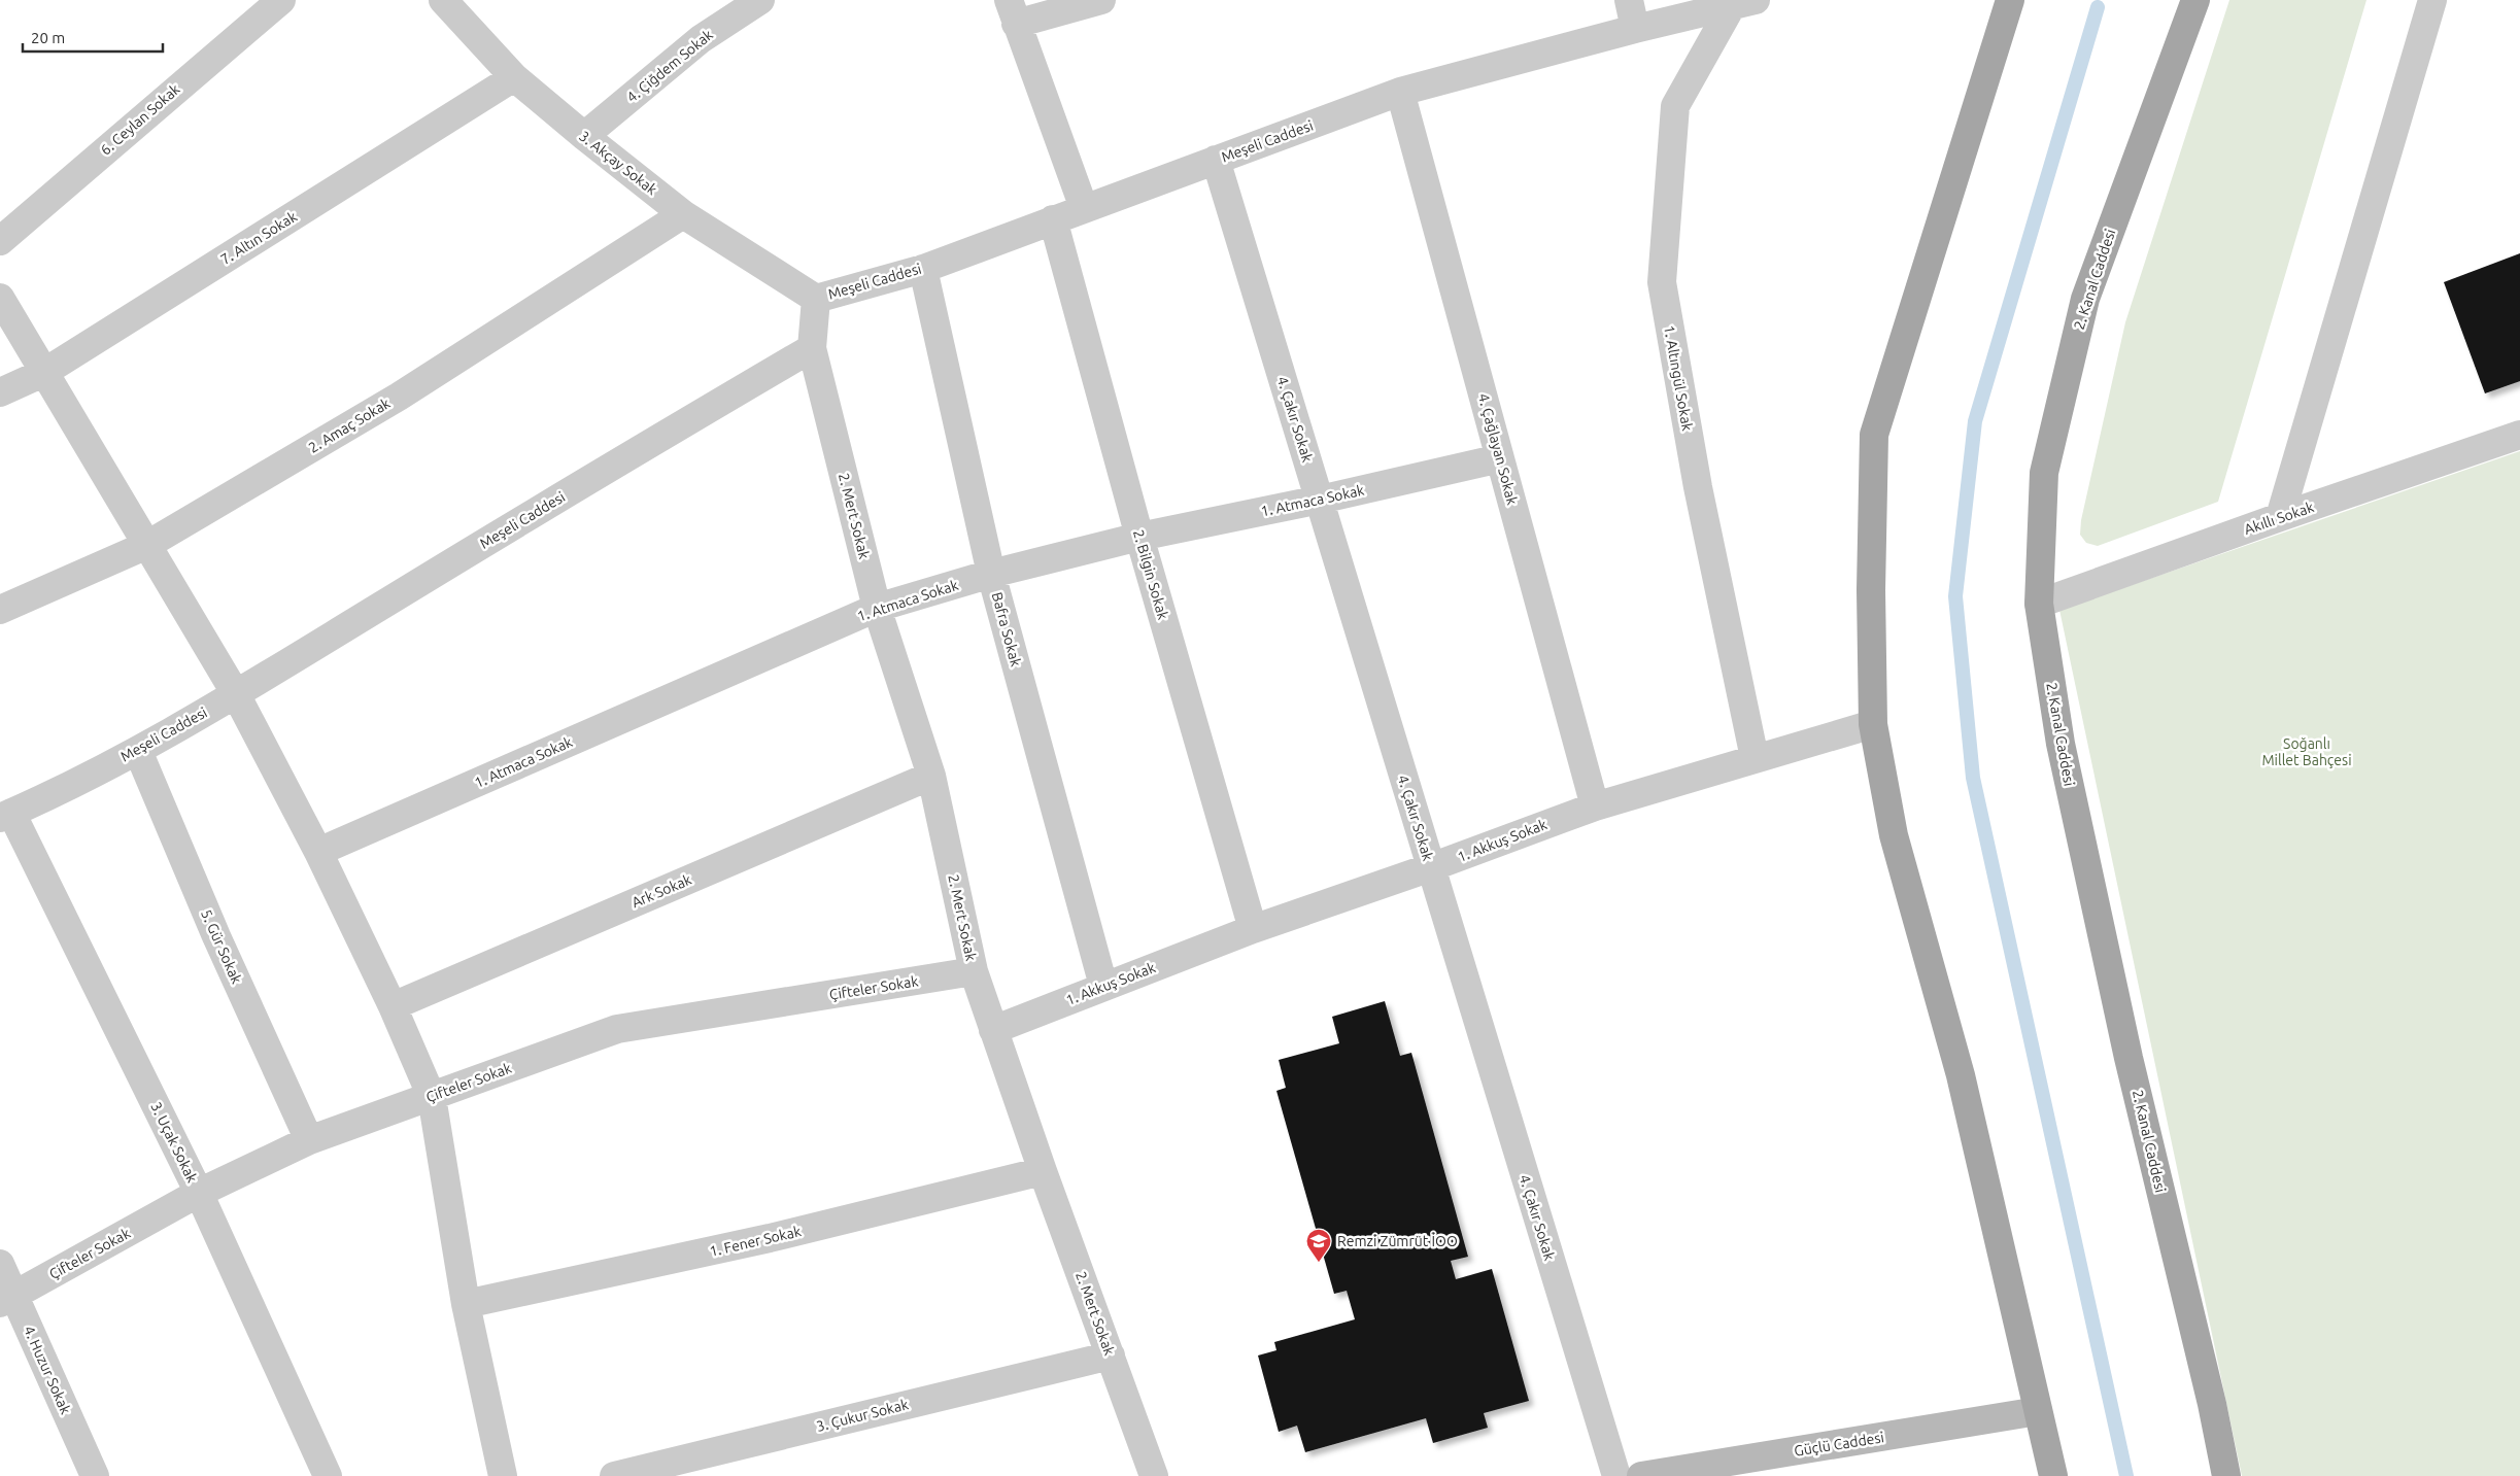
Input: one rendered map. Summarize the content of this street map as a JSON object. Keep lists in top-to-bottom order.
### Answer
{
  "streets": {
    "main road": ["2. Kanal Caddesi", "Güçlü Caddesi"],
    "street": [
      "4. Çiğdem Sokak",
      "6. Ceylan Sokak",
      "Meşeli Caddesi",
      "3. Akçay Sokak",
      "7. Altın Sokak",
      "1. Altıngül Sokak",
      "4. Çakır Sokak",
      "2. Amaç Sokak",
      "4. Çağlayan Sokak",
      "1. Atmaca Sokak",
      "2. Mert Sokak",
      "Akıllı Sokak",
      "2. Bilgin Sokak",
      "Bafra Sokak",
      "1. Akkuş Sokak",
      "Ark Sokak",
      "5. Gür Sokak",
      "Çifteler Sokak",
      "3. Uçak Sokak",
      "1. Fener Sokak",
      "4. Huzur Sokak",
      "3. Çukur Sokak"
    ]
  },
  "crossings": [
    ["4. Çiğdem Sokak", "3. Akçay Sokak"],
    ["Meşeli Caddesi", "3. Akçay Sokak"],
    ["Meşeli Caddesi", "1. Altıngül Sokak"],
    ["Meşeli Caddesi", "4. Çakır Sokak"],
    ["Meşeli Caddesi", "4. Çağlayan Sokak"],
    ["Meşeli Caddesi", "2. Mert Sokak"],
    ["Meşeli Caddesi", "2. Bilgin Sokak"],
    ["Meşeli Caddesi", "Bafra Sokak"],
    ["Meşeli Caddesi", "5. Gür Sokak"],
    ["Meşeli Caddesi", "3. Uçak Sokak"],
    ["3. Akçay Sokak", "7. Altın Sokak"],
    ["3. Akçay Sokak", "2. Amaç Sokak"],
    ["2. Kanal Caddesi", "Akıllı Sokak"],
    ["1. Altıngül Sokak", "1. Akkuş Sokak"],
    ["4. Çakır Sokak", "1. Atmaca Sokak"],
    ["4. Çakır Sokak", "1. Akkuş Sokak"],
    ["4. Çağlayan Sokak", "1. Atmaca Sokak"],
    ["4. Çağlayan Sokak", "1. Akkuş Sokak"],
    ["1. Atmaca Sokak", "2. Mert Sokak"],
    ["1. Atmaca Sokak", "2. Bilgin Sokak"],
    ["1. Atmaca Sokak", "Bafra Sokak"],
    ["2. Mert Sokak", "1. Akkuş Sokak"],
    ["2. Mert Sokak", "Ark Sokak"],
    ["2. Mert Sokak", "Çifteler Sokak"],
    ["2. Mert Sokak", "1. Fener Sokak"],
    ["2. Mert Sokak", "3. Çukur Sokak"],
    ["2. Bilgin Sokak", "1. Akkuş Sokak"],
    ["Bafra Sokak", "1. Akkuş Sokak"],
    ["5. Gür Sokak", "Çifteler Sokak"],
    ["Çifteler Sokak", "3. Uçak Sokak"],
    ["Çifteler Sokak", "4. Huzur Sokak"]
  ],
  "parks": ["Soğanlı Millet Bahçesi"],
  "places": {
    "school or university": ["Remzi Zümrüt İOO"]
  },
  "scale_bar": "20 m"
}
